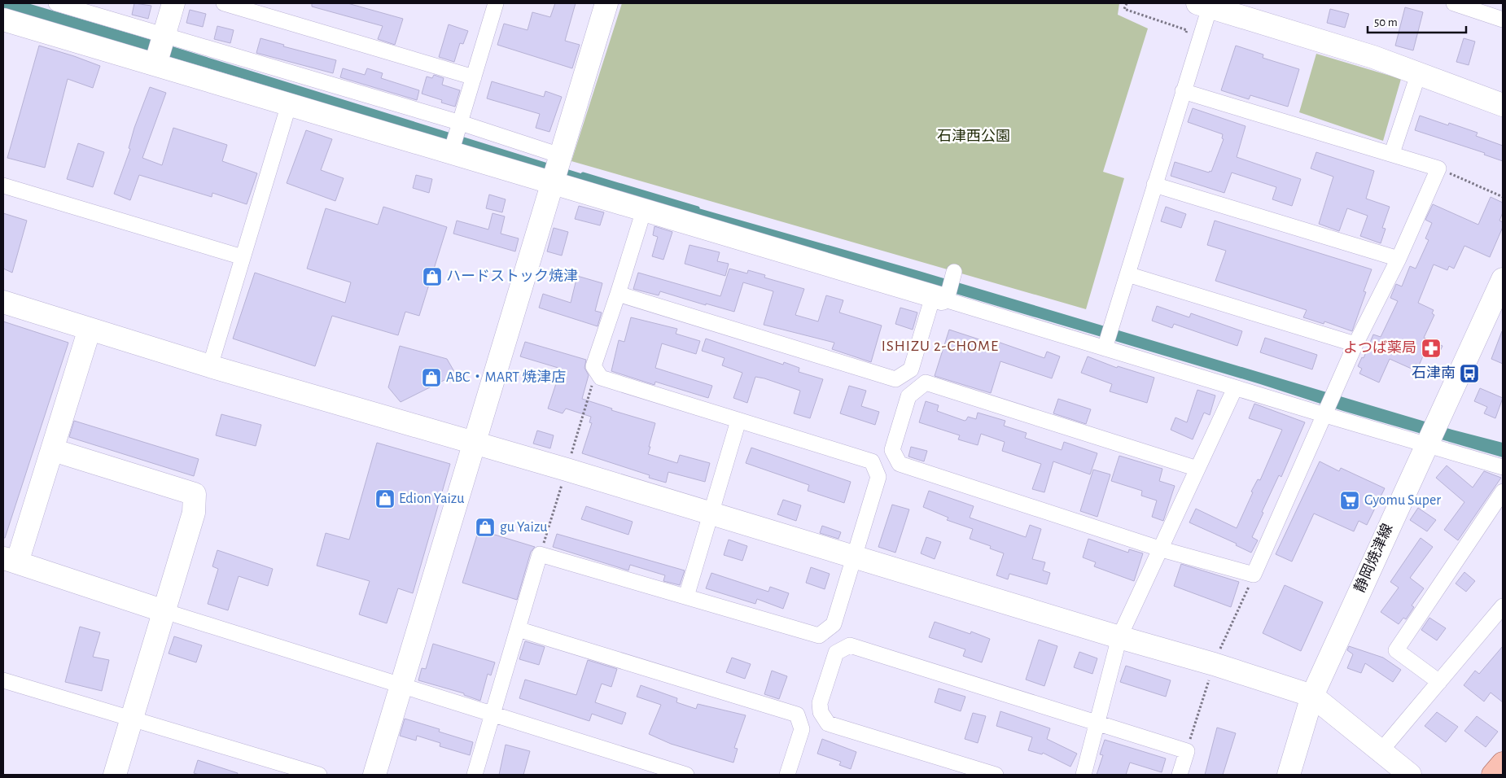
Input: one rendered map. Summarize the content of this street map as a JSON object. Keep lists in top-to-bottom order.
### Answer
{
  "streets": {
    "street": ["静岡焼津線"]
  },
  "districts": ["ISHIZU 2-CHOME"],
  "parks": ["石津西公園"],
  "places": {
    "shop": [
      "ハードストック焼津",
      "ABC・MART 焼津店",
      "Edion Yaizu",
      "gu Yaizu"
    ],
    "pharmacy": ["よつば薬局"],
    "bus stop": ["石津南"],
    "supermarket": ["Gyomu Super"]
  },
  "scale_bar": "50 m"
}
